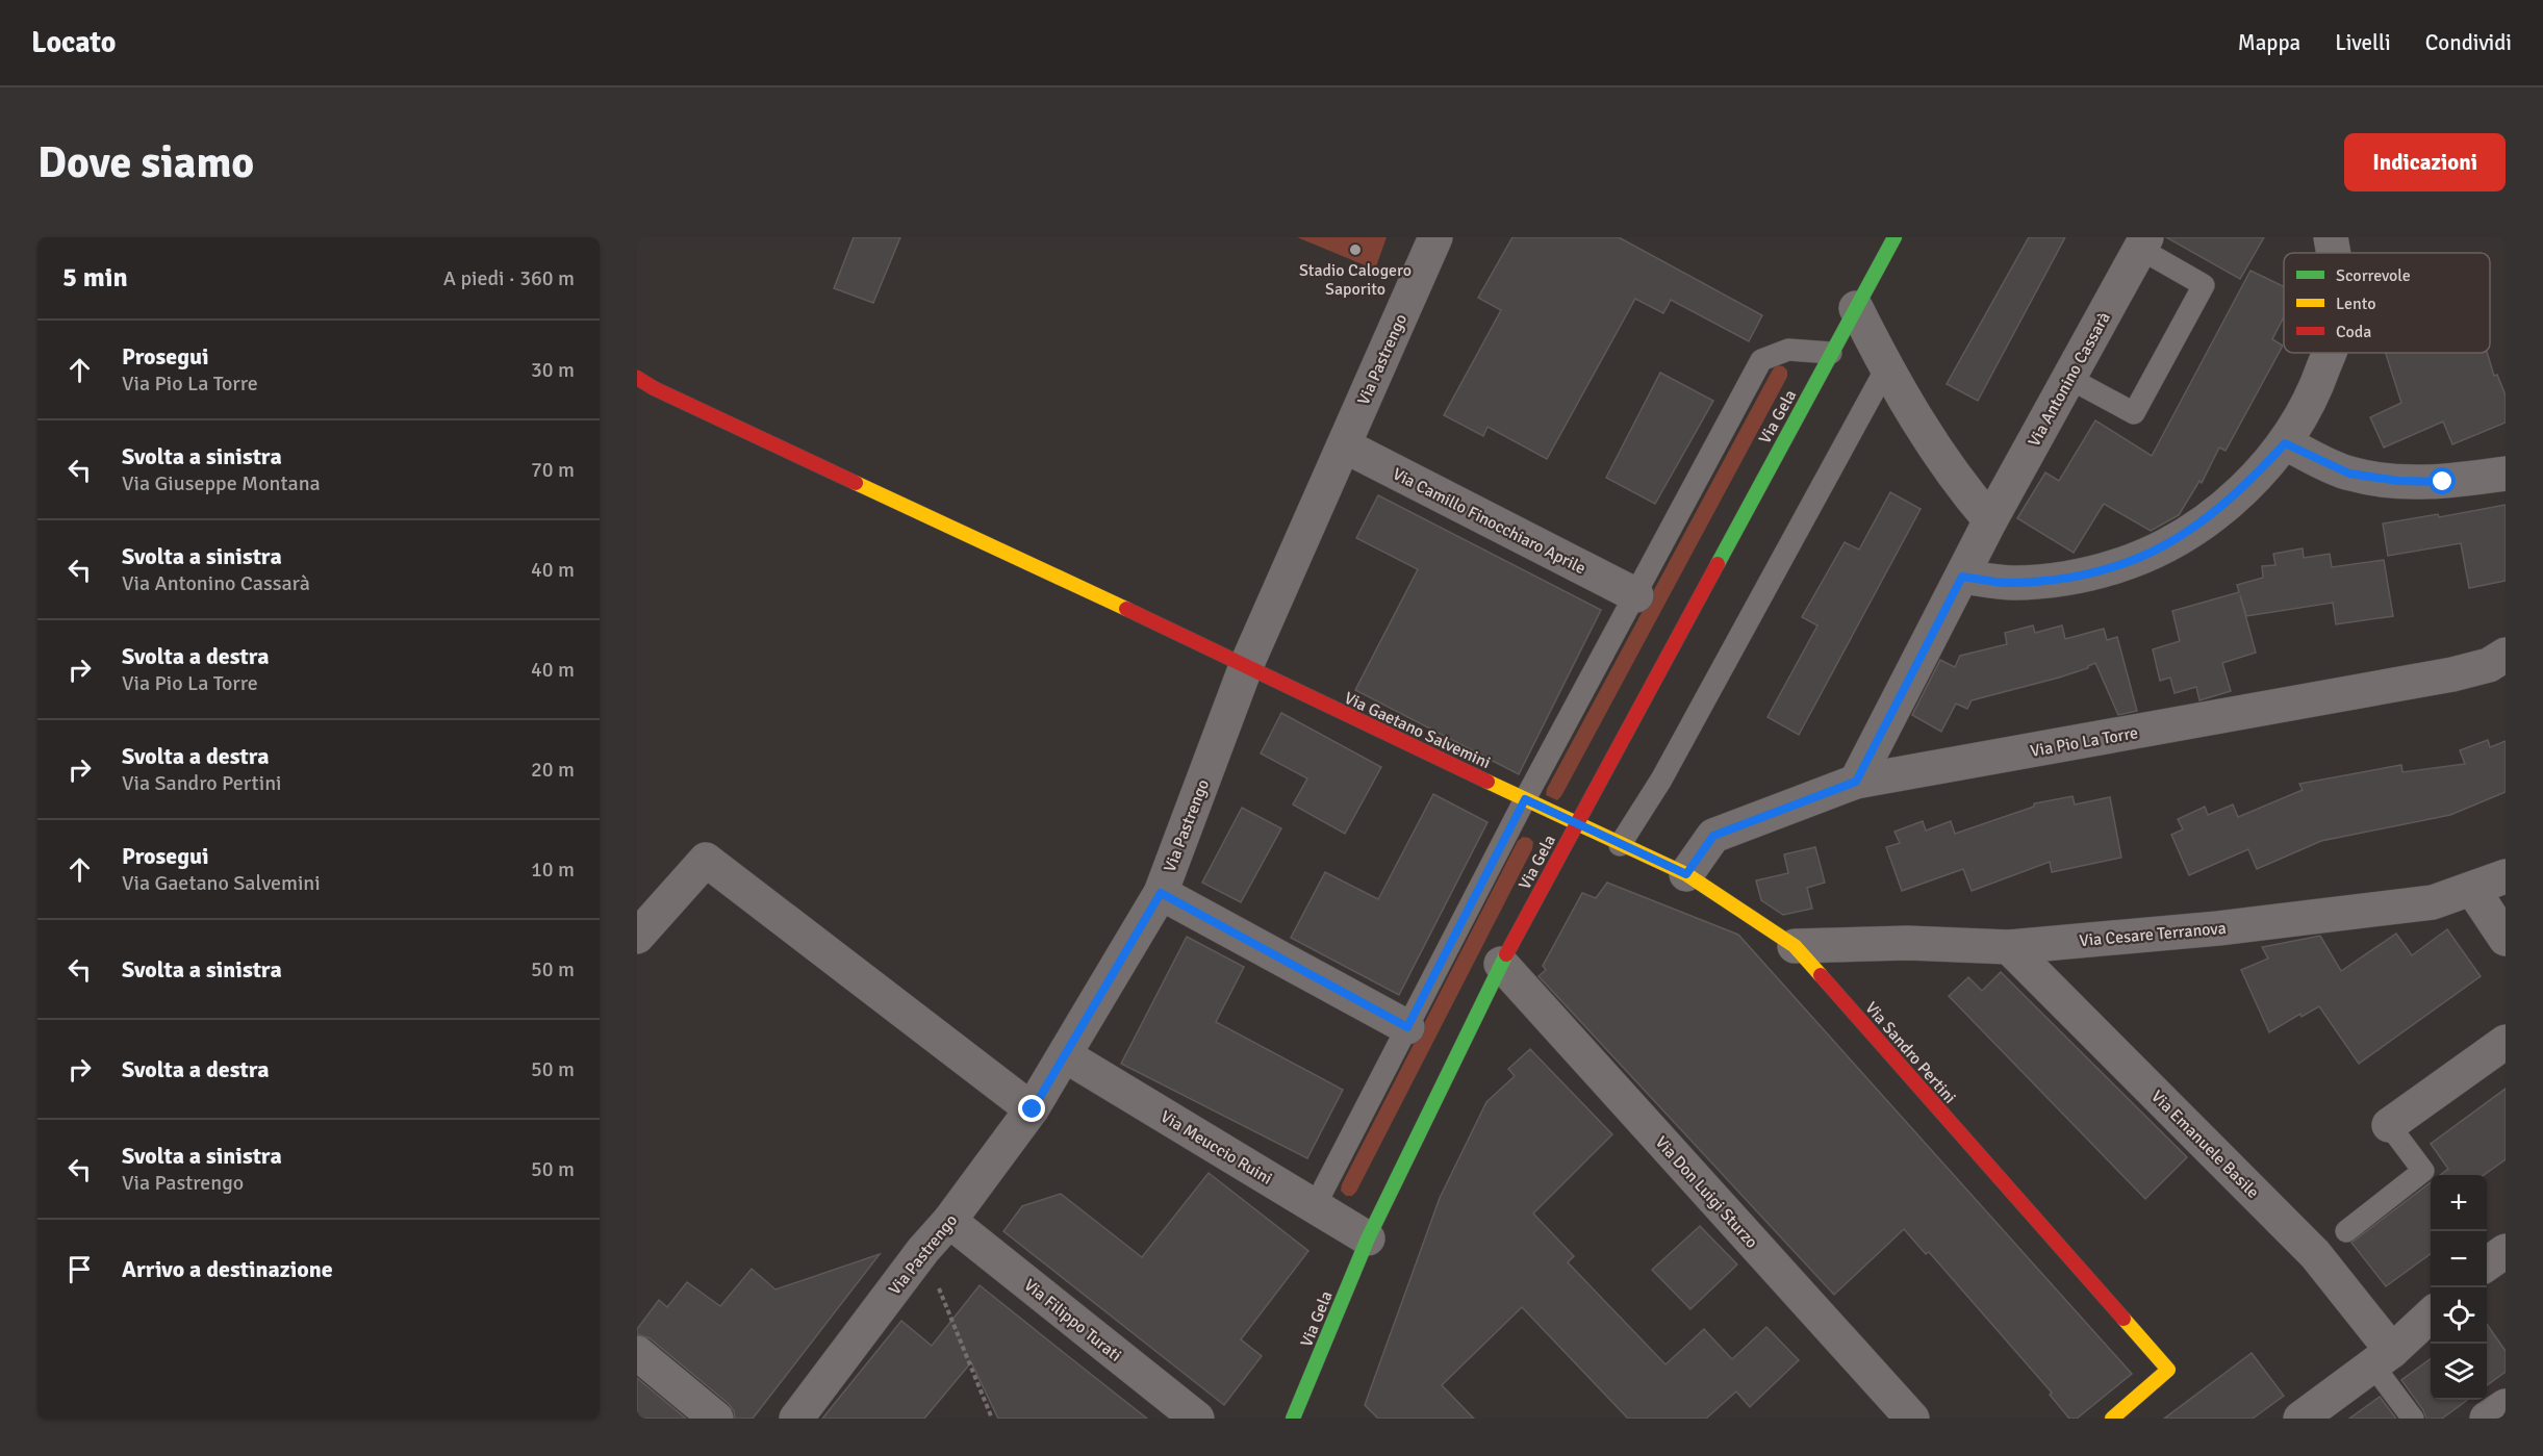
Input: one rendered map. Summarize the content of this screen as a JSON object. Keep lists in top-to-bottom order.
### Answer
{
  "streets": {
    "street": [
      "Via Pastrengo",
      "Via Antonino Cassarà",
      "Via Gela",
      "Via Camillo Finocchiaro Aprile",
      "Via Gaetano Salvemini",
      "Via Pio La Torre",
      "Via Cesare Terranova",
      "Via Sandro Pertini",
      "Via Emanuele Basile",
      "Via Meuccio Ruini",
      "Via Don Luigi Sturzo",
      "Via Filippo Turati"
    ]
  },
  "crossings": [
    ["Via Pastrengo", "Via Camillo Finocchiaro Aprile"],
    ["Via Pastrengo", "Via Gaetano Salvemini"],
    ["Via Pastrengo", "Via Meuccio Ruini"],
    ["Via Pastrengo", "Via Filippo Turati"],
    ["Via Antonino Cassarà", "Via Pio La Torre"],
    ["Via Gela", "Via Gaetano Salvemini"],
    ["Via Gela", "Via Sandro Pertini"],
    ["Via Gela", "Via Meuccio Ruini"],
    ["Via Gela", "Via Don Luigi Sturzo"],
    ["Via Gaetano Salvemini", "Via Sandro Pertini"],
    ["Via Pio La Torre", "Via Sandro Pertini"],
    ["Via Cesare Terranova", "Via Sandro Pertini"],
    ["Via Cesare Terranova", "Via Emanuele Basile"]
  ],
  "places": ["Stadio Calogero Saporito"],
  "legend": ["Scorrevole", "Lento", "Coda"],
  "page": {
    "header": "Locato",
    "nav": ["Mappa", "Livelli", "Condividi"],
    "buttons": "Indicazioni",
    "title": "Dove siamo",
    "heading": ["5 min", "A piedi · 360 m"],
    "list": [
      ["Prosegui", "Via Pio La Torre", "30 m"],
      ["Svolta a sinistra", "Via Giuseppe Montana", "70 m"],
      ["Svolta a sinistra", "Via Antonino Cassarà", "40 m"],
      ["Svolta a destra", "Via Pio La Torre", "40 m"],
      ["Svolta a destra", "Via Sandro Pertini", "20 m"],
      ["Prosegui", "Via Gaetano Salvemini", "10 m"],
      ["Svolta a sinistra", "50 m"],
      ["Svolta a destra", "50 m"],
      ["Svolta a sinistra", "Via Pastrengo", "50 m"],
      "Arrivo a destinazione"
    ],
    "map_buttons": ["+", "−"]
  }
}
